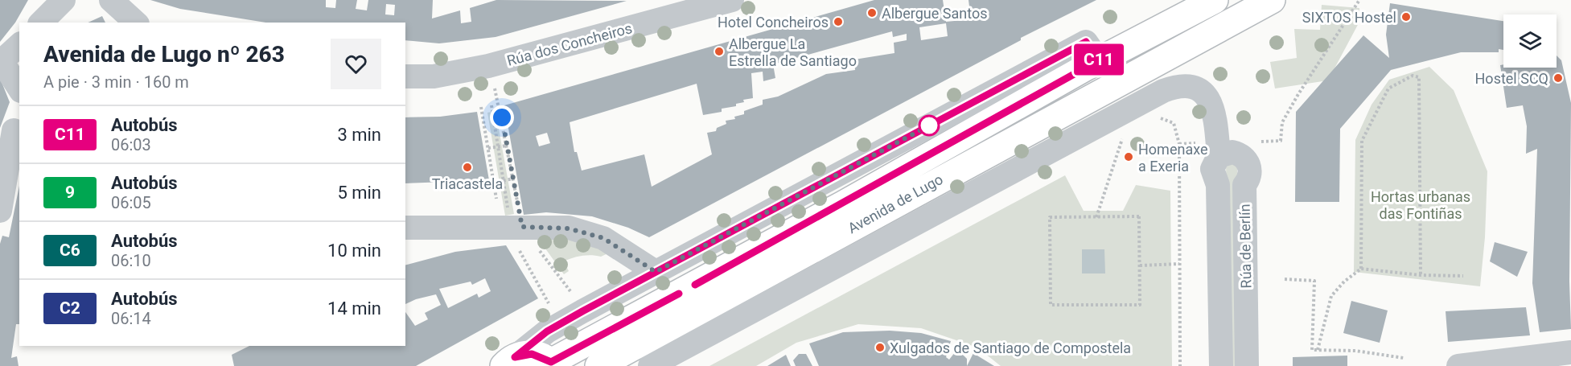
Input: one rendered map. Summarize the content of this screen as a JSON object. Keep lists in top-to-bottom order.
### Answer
{
  "streets": {
    "main road": ["Avenida de Lugo"],
    "street": ["Rúa dos Concheiros", "Rúa de Berlín"]
  },
  "crossings": [
    ["Avenida de Lugo", "Rúa de Berlín"]
  ],
  "parks": ["Hortas urbanas das Fontiñas"],
  "places": [
    "Albergue Santos",
    "SIXTOS Hostel",
    "Hotel Concheiros",
    "Albergue La Estrella de Santiago",
    "Hostel SCQ",
    "Homenaxe a Exeria",
    "Triacastela",
    "Xulgados de Santiago de Compostela"
  ],
  "lines": ["bus line C11"],
  "page": {
    "on_map": "C11",
    "heading": ["Avenida de Lugo nº 263", "A pie · 3 min · 160 m"],
    "list": [
      {
        "mark": "C11",
        "name": "Autobús",
        "note": "06:03",
        "value": "3 min"
      },
      {
        "mark": "9",
        "name": "Autobús",
        "note": "06:05",
        "value": "5 min"
      },
      {
        "mark": "C6",
        "name": "Autobús",
        "note": "06:10",
        "value": "10 min"
      },
      {
        "mark": "C2",
        "name": "Autobús",
        "note": "06:14",
        "value": "14 min"
      }
    ]
  }
}
